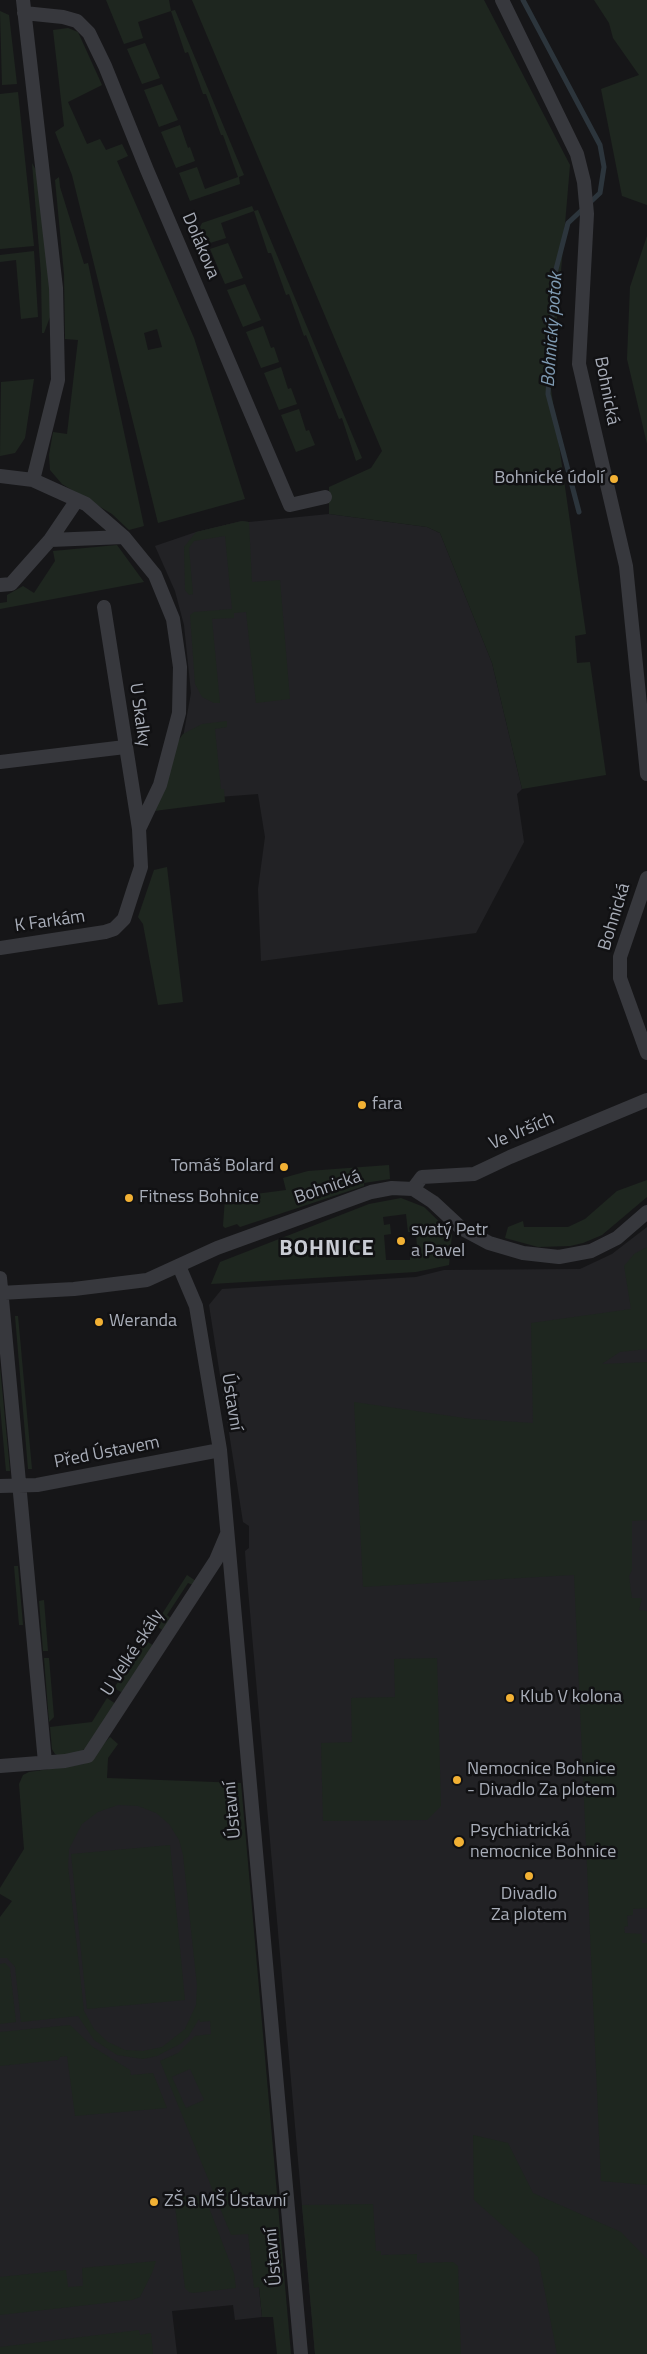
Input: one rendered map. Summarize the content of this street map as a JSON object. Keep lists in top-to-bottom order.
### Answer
{
  "streets": {
    "street": [
      "Dolákova",
      "Bohnická",
      "U Skalky",
      "K Farkám",
      "Ve Vrších",
      "Ústavní",
      "Před Ústavem",
      "U Velké skály"
    ]
  },
  "crossings": [
    ["Dolákova", "U Skalky"],
    ["Bohnická", "Ve Vrších"],
    ["Bohnická", "Ústavní"],
    ["U Skalky", "K Farkám"],
    ["Ústavní", "Před Ústavem"],
    ["Ústavní", "U Velké skály"]
  ],
  "districts": ["BOHNICE"],
  "water": ["Bohnický potok"],
  "places": [
    "Bohnické údolí",
    "fara",
    "Tomáš Bolard",
    "Fitness Bohnice",
    "svatý Petr a Pavel",
    "Weranda",
    "Klub V kolona",
    "Nemocnice Bohnice - Divadlo Za plotem",
    "Psychiatrická nemocnice Bohnice",
    "Divadlo Za plotem",
    "ZŠ a MŠ Ústavní"
  ]
}
